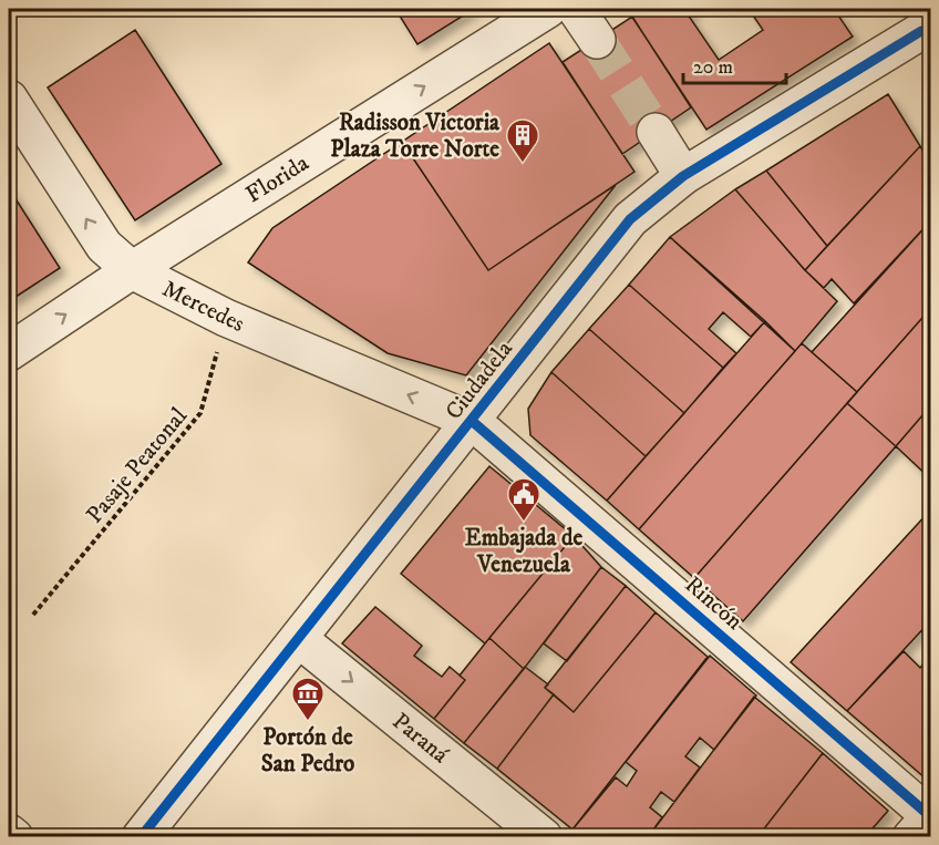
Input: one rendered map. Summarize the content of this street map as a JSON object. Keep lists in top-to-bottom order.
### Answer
{
  "streets": {
    "street": [
      "Florida",
      "Mercedes",
      "Ciudadela",
      "Rincón",
      "Paraná"
    ],
    "path": ["Pasaje Peatonal"]
  },
  "crossings": [
    ["Florida", "Mercedes"],
    ["Mercedes", "Ciudadela"],
    ["Mercedes", "Pasaje Peatonal"],
    ["Mercedes", "Rincón"],
    ["Ciudadela", "Rincón"],
    ["Ciudadela", "Paraná"]
  ],
  "one_way": ["Florida", "Mercedes", "Paraná"],
  "places": {
    "building": ["Radisson Victoria Plaza Torre Norte"],
    "public building": ["Embajada de Venezuela"],
    "museum": ["Portón de San Pedro"]
  },
  "scale_bar": "20 m"
}
